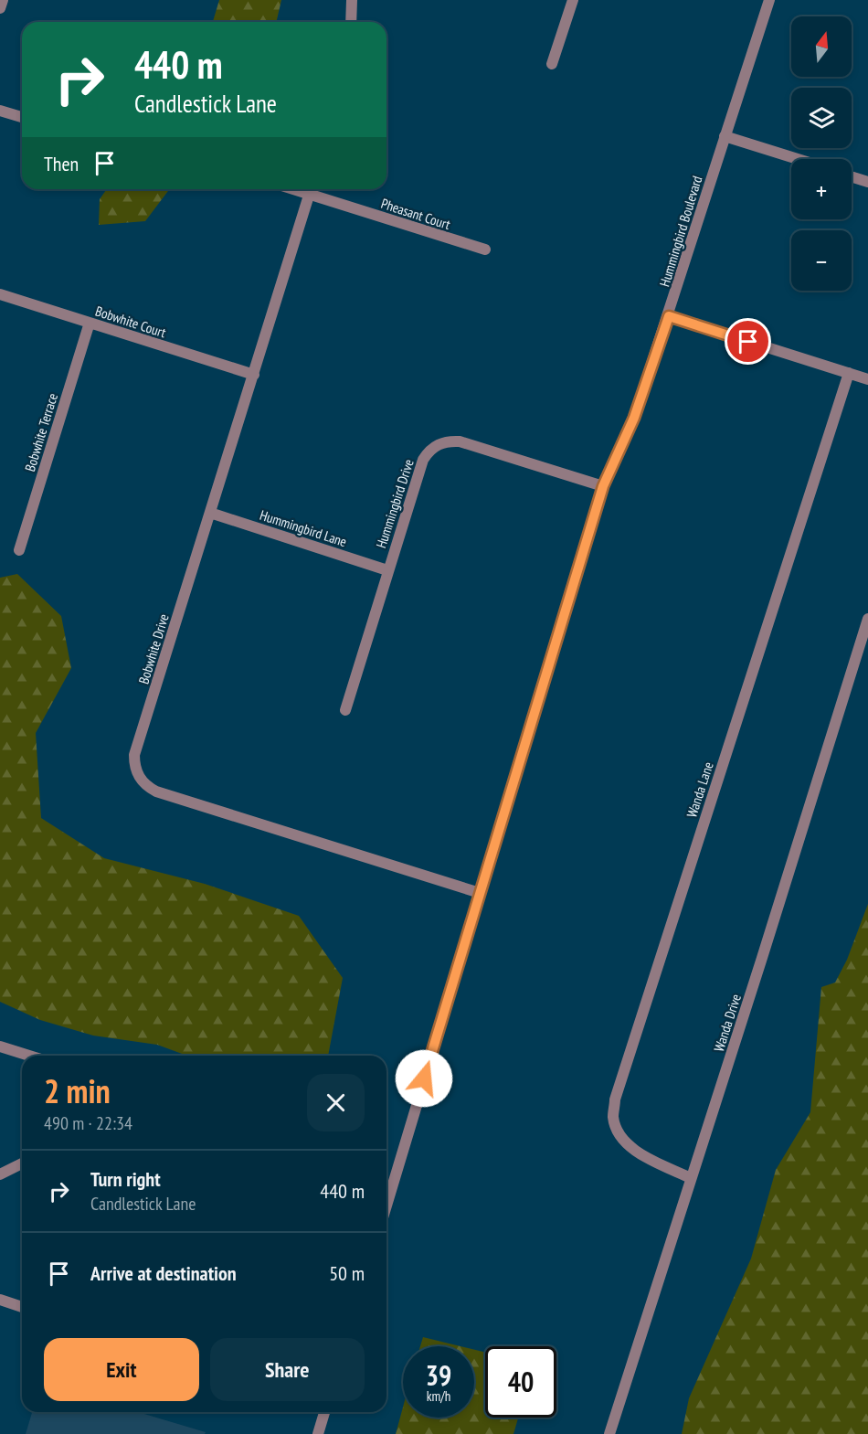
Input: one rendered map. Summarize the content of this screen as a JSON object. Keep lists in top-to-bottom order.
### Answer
{
  "streets": {
    "street": [
      "Pheasant Court",
      "Hummingbird Boulevard",
      "Bobwhite Court",
      "Bobwhite Terrace",
      "Hummingbird Drive",
      "Hummingbird Lane",
      "Bobwhite Drive",
      "Wanda Lane",
      "Wanda Drive"
    ]
  },
  "crossings": [
    ["Pheasant Court", "Bobwhite Drive"],
    ["Hummingbird Boulevard", "Hummingbird Drive"],
    ["Hummingbird Boulevard", "Bobwhite Drive"],
    ["Bobwhite Court", "Bobwhite Terrace"],
    ["Bobwhite Court", "Bobwhite Drive"],
    ["Hummingbird Drive", "Hummingbird Lane"],
    ["Hummingbird Lane", "Bobwhite Drive"],
    ["Wanda Lane", "Wanda Drive"]
  ],
  "north": "top",
  "page": {
    "map_buttons": ["+", "−"],
    "turn": ["440 m", "Candlestick Lane"],
    "then": "Then",
    "heading": ["2 min", "490 m · 22:34"],
    "list": [
      {
        "name": "Turn right",
        "note": "Candlestick Lane",
        "value": "440 m"
      },
      {
        "name": "Arrive at destination",
        "value": "50 m"
      }
    ],
    "buttons": ["Exit", "Share"],
    "speed": "39 km/h",
    "limit": "40"
  }
}
